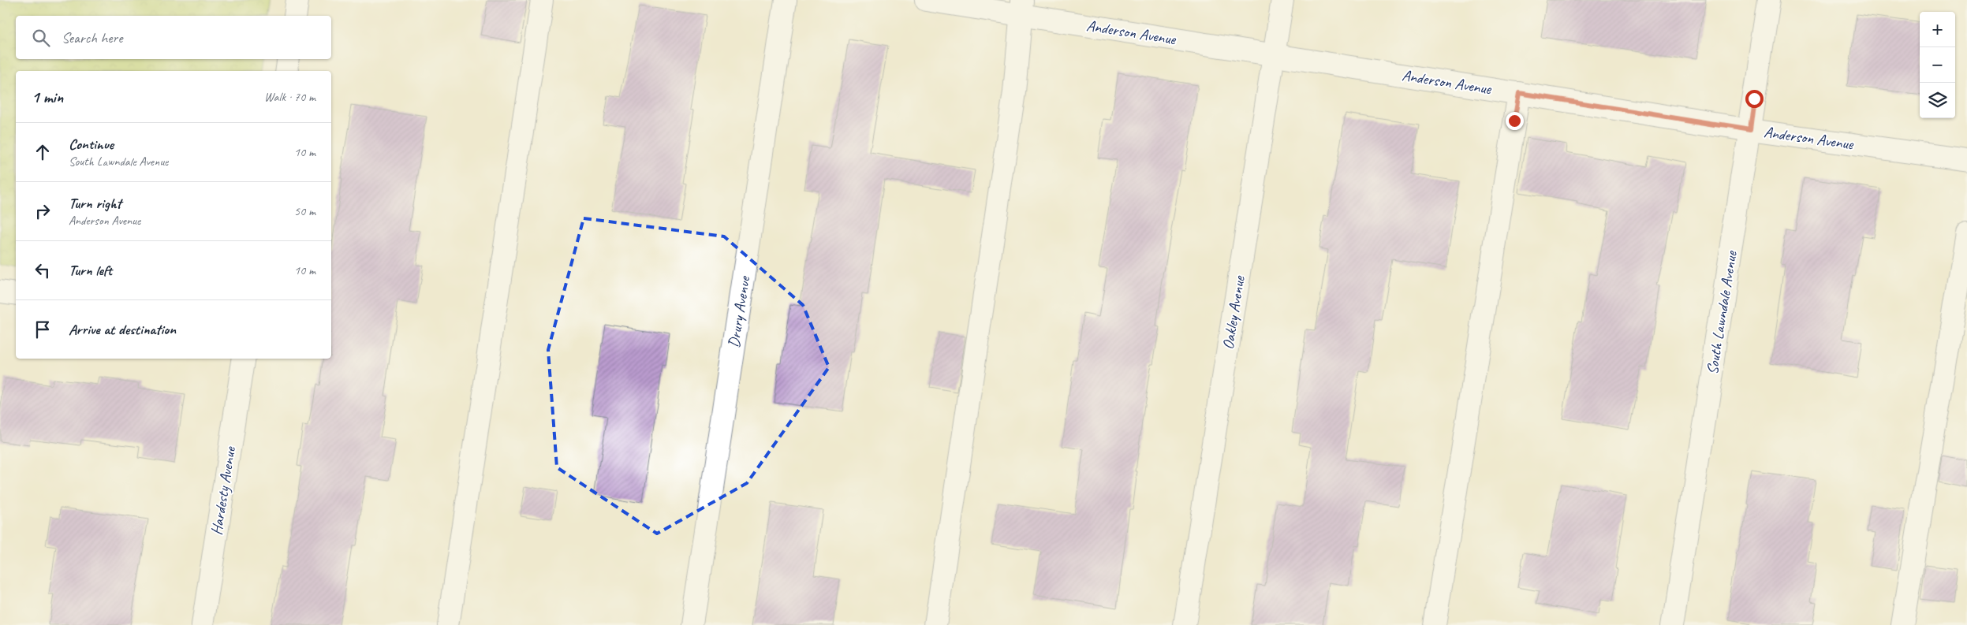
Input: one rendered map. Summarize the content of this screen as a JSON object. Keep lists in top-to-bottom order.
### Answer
{
  "streets": {
    "street": [
      "Anderson Avenue",
      "Drury Avenue",
      "Oakley Avenue",
      "South Lawndale Avenue",
      "Hardesty Avenue"
    ]
  },
  "crossings": [
    ["Anderson Avenue", "Oakley Avenue"],
    ["Anderson Avenue", "South Lawndale Avenue"]
  ],
  "page": {
    "map_buttons": ["+", "−"],
    "search": "Search here",
    "heading": ["1 min", "Walk · 70 m"],
    "list": [
      ["Continue", "South Lawndale Avenue", "10 m"],
      ["Turn right", "Anderson Avenue", "50 m"],
      ["Turn left", "10 m"],
      "Arrive at destination"
    ]
  }
}
